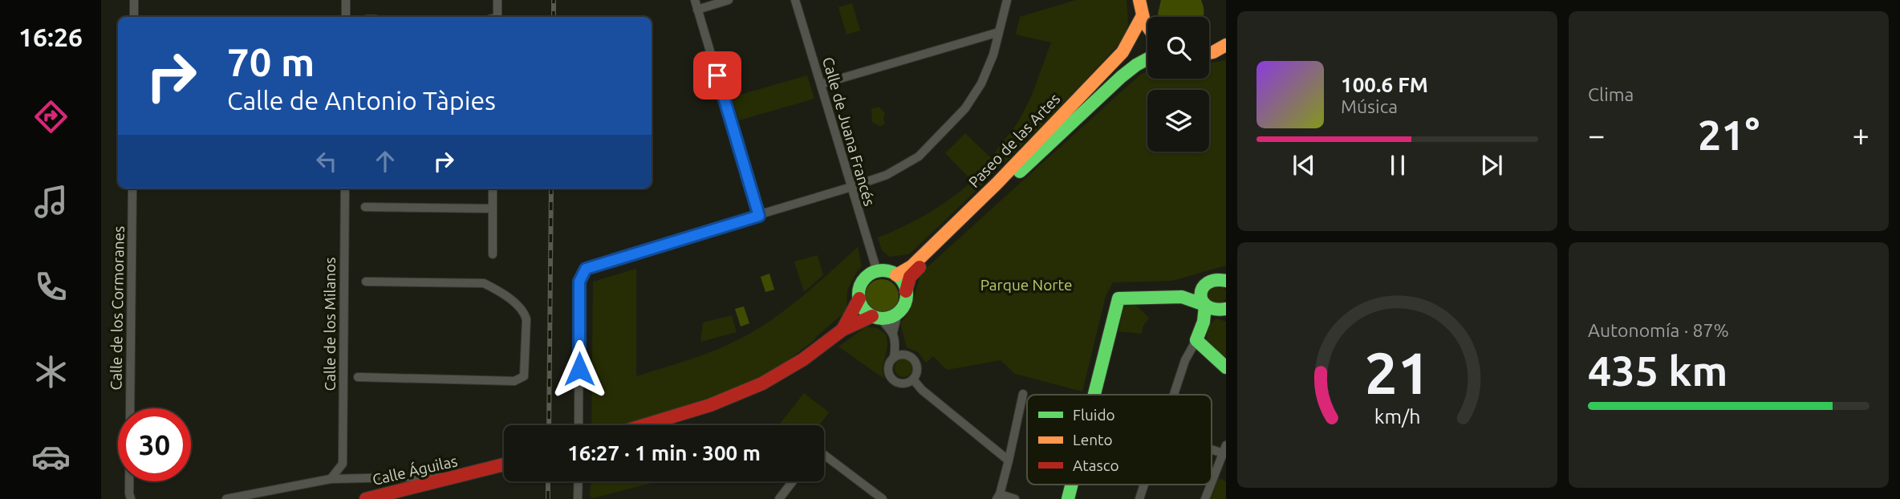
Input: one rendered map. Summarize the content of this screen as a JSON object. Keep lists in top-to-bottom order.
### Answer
{
  "streets": {
    "main road": ["Paseo de las Artes", "Calle Águilas"],
    "street": ["Calle de Juana Francés", "Calle de los Cormoranes", "Calle de los Milanos"]
  },
  "crossings": [
    ["Calle de Juana Francés", "Paseo de las Artes"]
  ],
  "parks": ["Parque Norte"],
  "legend": ["Fluido", "Lento", "Atasco"],
  "page": {
    "tabs": "16:26",
    "tile": [
      "Clima",
      ["Autonomía · 87%", "435 km"]
    ],
    "turn": ["70 m", "Calle de Antonio Tàpies"],
    "song": ["100.6 FM", "Música"],
    "heat": ["−", "21°", "+"],
    "limit": "30",
    "trip": "16:27 · 1 min · 300 m",
    "gauge": ["21", "km/h"]
  }
}
